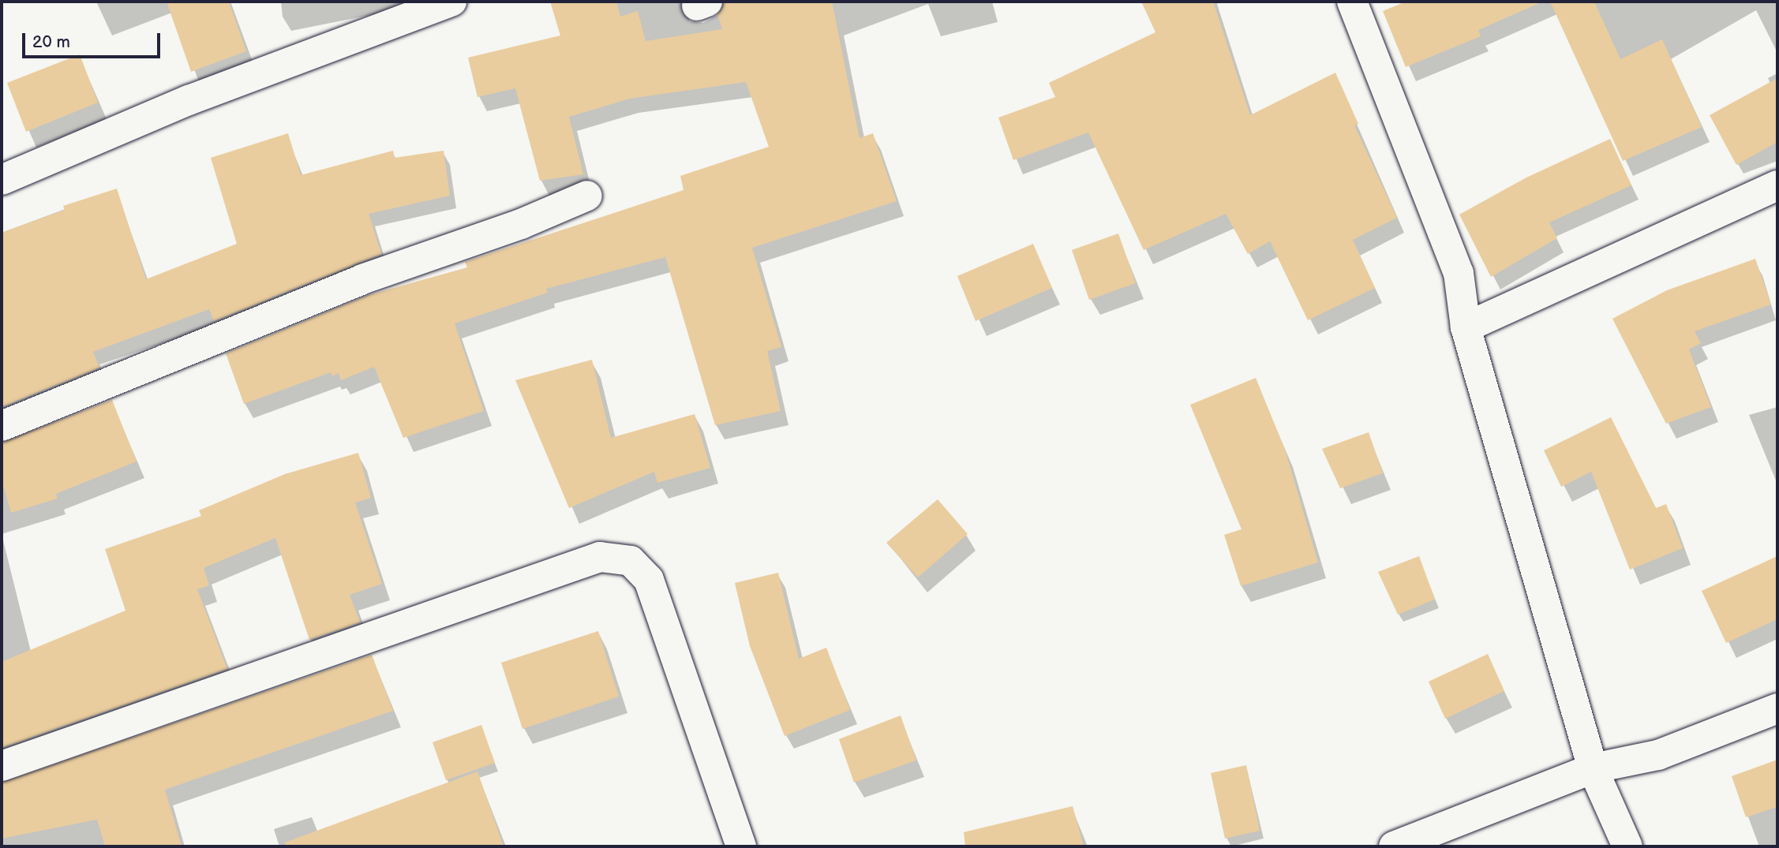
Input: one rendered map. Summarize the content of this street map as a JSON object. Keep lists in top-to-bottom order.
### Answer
{
  "scale_bar": "20 m"
}
